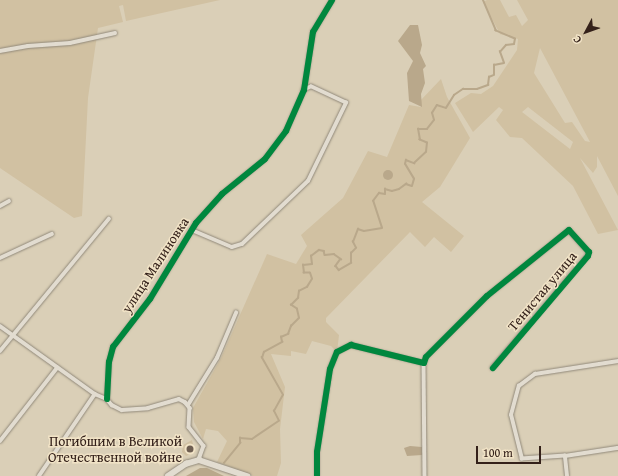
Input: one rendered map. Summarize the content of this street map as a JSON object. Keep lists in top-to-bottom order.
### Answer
{
  "streets": {
    "street": ["улица Малиновка", "Тенистая улица"]
  },
  "places": ["Погибшим в Великой Отечественной войне"],
  "scale_bar": "100 m",
  "north": "bottom left"
}
